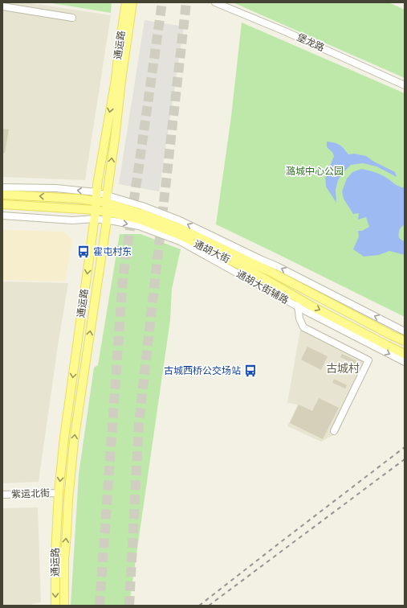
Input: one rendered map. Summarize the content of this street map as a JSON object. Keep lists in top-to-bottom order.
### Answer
{
  "streets": {
    "main road": ["通运路", "通胡大街"],
    "street": ["堡龙路", "通胡大街辅路", "紫运北街"]
  },
  "crossings": [
    ["通运路", "通胡大街"],
    ["通运路", "通胡大街辅路"],
    ["通运路", "紫运北街"],
    ["通胡大街", "通胡大街辅路"]
  ],
  "districts": ["古城村"],
  "parks": ["潞城中心公园"],
  "places": {
    "bus stop": ["霍屯村东", "古城西桥公交场站"]
  }
}
